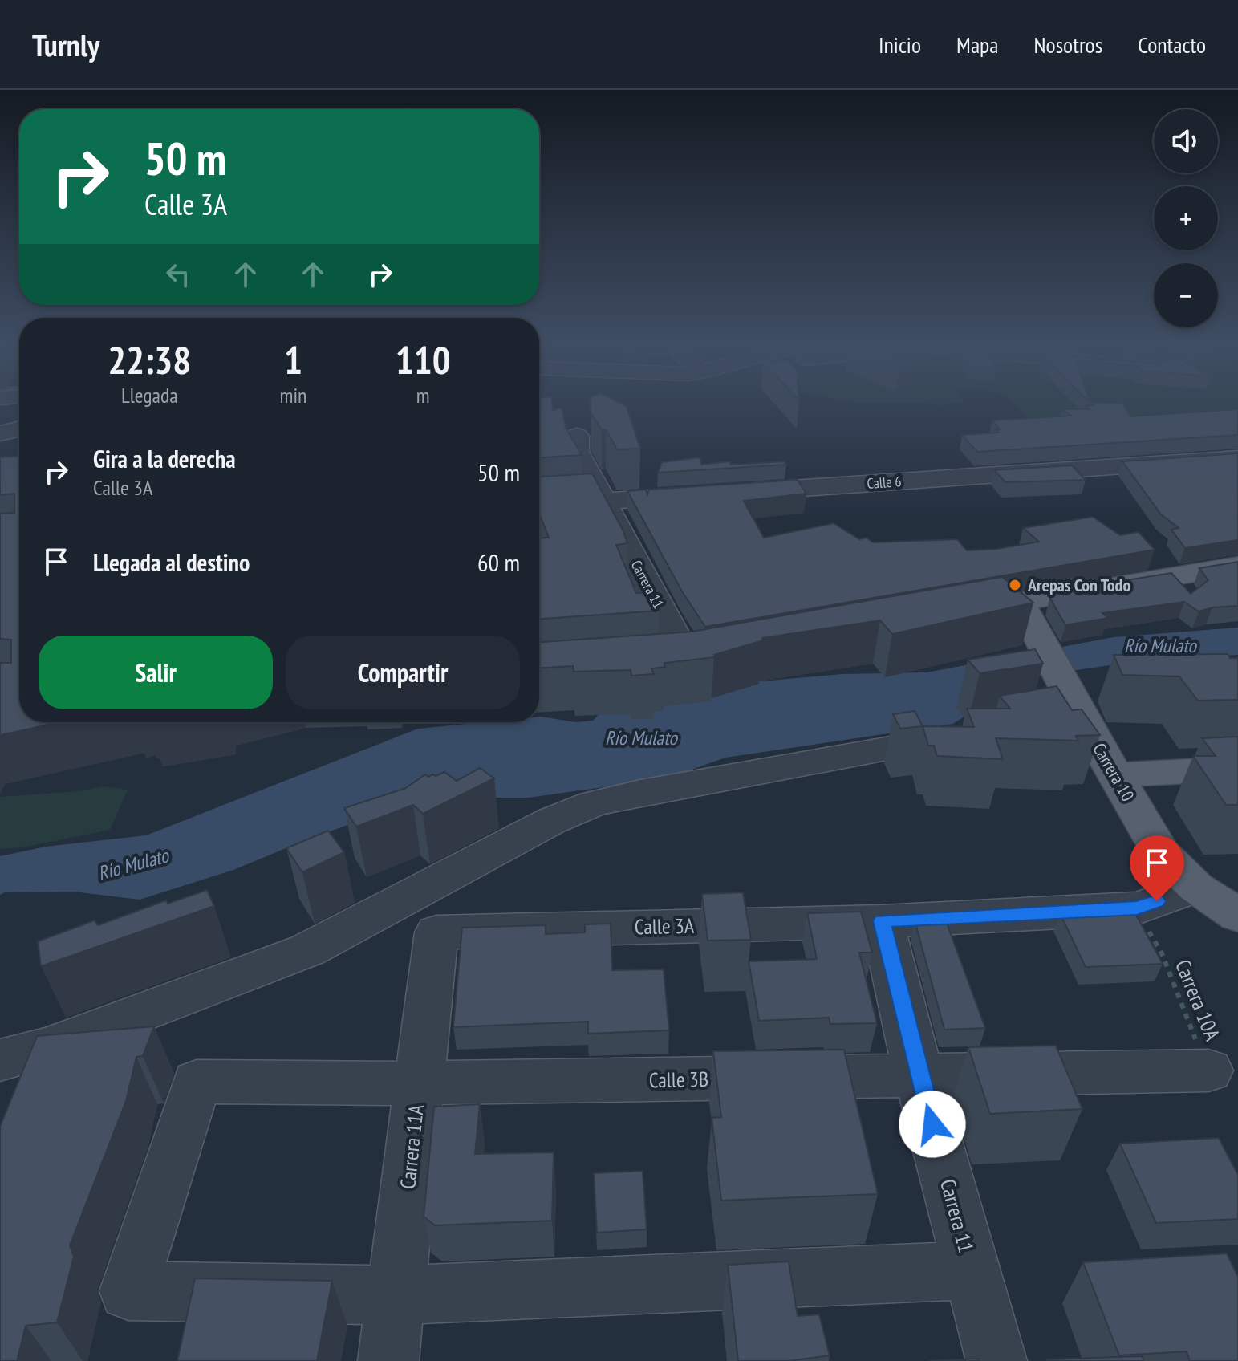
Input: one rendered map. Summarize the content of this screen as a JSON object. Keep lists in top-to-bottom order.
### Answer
{
  "streets": {
    "main road": ["Carrera 10"],
    "street": [
      "Calle 6",
      "Carrera 11",
      "Calle 3A",
      "Calle 3B",
      "Carrera 11A"
    ],
    "path": ["Carrera 10A"]
  },
  "crossings": [
    ["Carrera 11", "Calle 3A"],
    ["Carrera 11", "Calle 3B"],
    ["Carrera 10", "Calle 3A"],
    ["Calle 3A", "Carrera 10A"],
    ["Calle 3A", "Carrera 11A"],
    ["Carrera 10A", "Calle 3B"],
    ["Calle 3B", "Carrera 11A"]
  ],
  "water": ["Río Mulato"],
  "places": ["Arepas Con Todo"],
  "page": {
    "header": "Turnly",
    "nav": [
      "Inicio",
      "Mapa",
      "Nosotros",
      "Contacto"
    ],
    "map_buttons": ["+", "−"],
    "turn": ["50 m", "Calle 3A"],
    "eta": [
      "22:38",
      "Llegada",
      "1",
      "min",
      "110",
      "m"
    ],
    "list": [
      {
        "name": "Gira a la derecha",
        "note": "Calle 3A",
        "value": "50 m"
      },
      {
        "name": "Llegada al destino",
        "value": "60 m"
      }
    ],
    "buttons": ["Salir", "Compartir"]
  }
}
